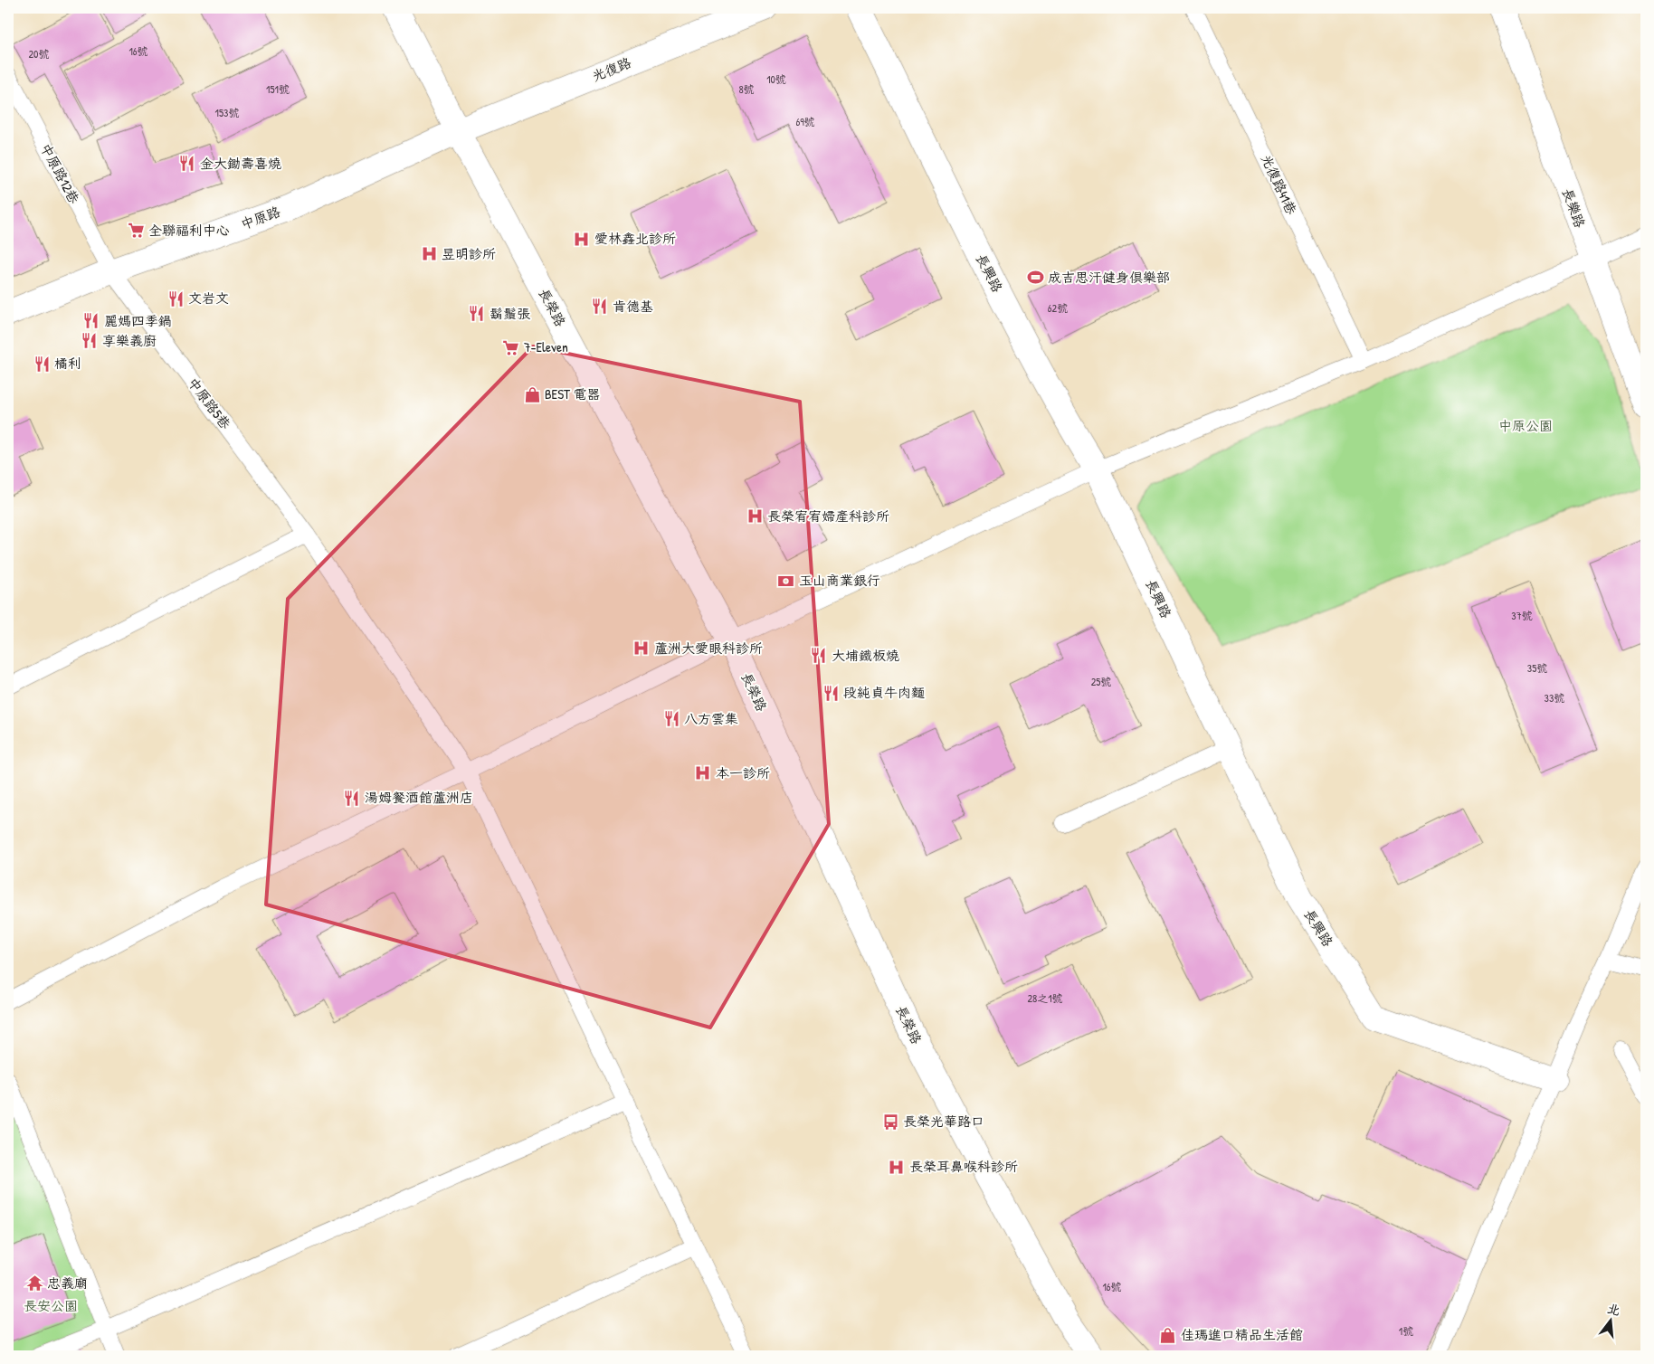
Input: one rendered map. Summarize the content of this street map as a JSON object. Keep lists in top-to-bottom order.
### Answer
{
  "streets": {
    "street": [
      "光復路",
      "長樂路",
      "中原路",
      "長興路",
      "長榮路"
    ],
    "lane": ["中原路12巷", "光復路41巷", "中原路5巷"]
  },
  "crossings": [
    ["光復路", "中原路"],
    ["光復路", "長榮路"],
    ["中原路12巷", "中原路"],
    ["中原路12巷", "中原路5巷"],
    ["中原路", "長榮路"],
    ["中原路", "中原路5巷"]
  ],
  "parks": ["中原公園", "長安公園"],
  "places": {
    "restaurant": [
      "金大鋤壽喜燒",
      "文岩文",
      "肯德基",
      "鬍鬚張",
      "麗媽四季鍋",
      "享樂義廚",
      "橘利",
      "大埔鐵板燒",
      "段純貞牛肉麵",
      "八方雲集",
      "湯姆餐酒館蘆洲店"
    ],
    "supermarket": ["全聯福利中心", "7-Eleven"],
    "hospital": [
      "愛林鑫北診所",
      "昱明診所",
      "長榮宥宥婦產科診所",
      "蘆洲大愛眼科診所",
      "本一診所",
      "長榮耳鼻喉科診所"
    ],
    "sports": ["成吉思汗健身俱樂部"],
    "shop": ["BEST 電器", "佳瑪進口精品生活館"],
    "bank": ["玉山商業銀行"],
    "bus stop": ["長榮光華路口"],
    "temple": ["忠義廟"]
  },
  "house_numbers": [
    "16號",
    "20號",
    "10號",
    "151號",
    "8號",
    "153號",
    "69號",
    "62號",
    "37號",
    "35號",
    "25號",
    "33號",
    "28之1號",
    "16號",
    "1號"
  ],
  "north": "top"
}
